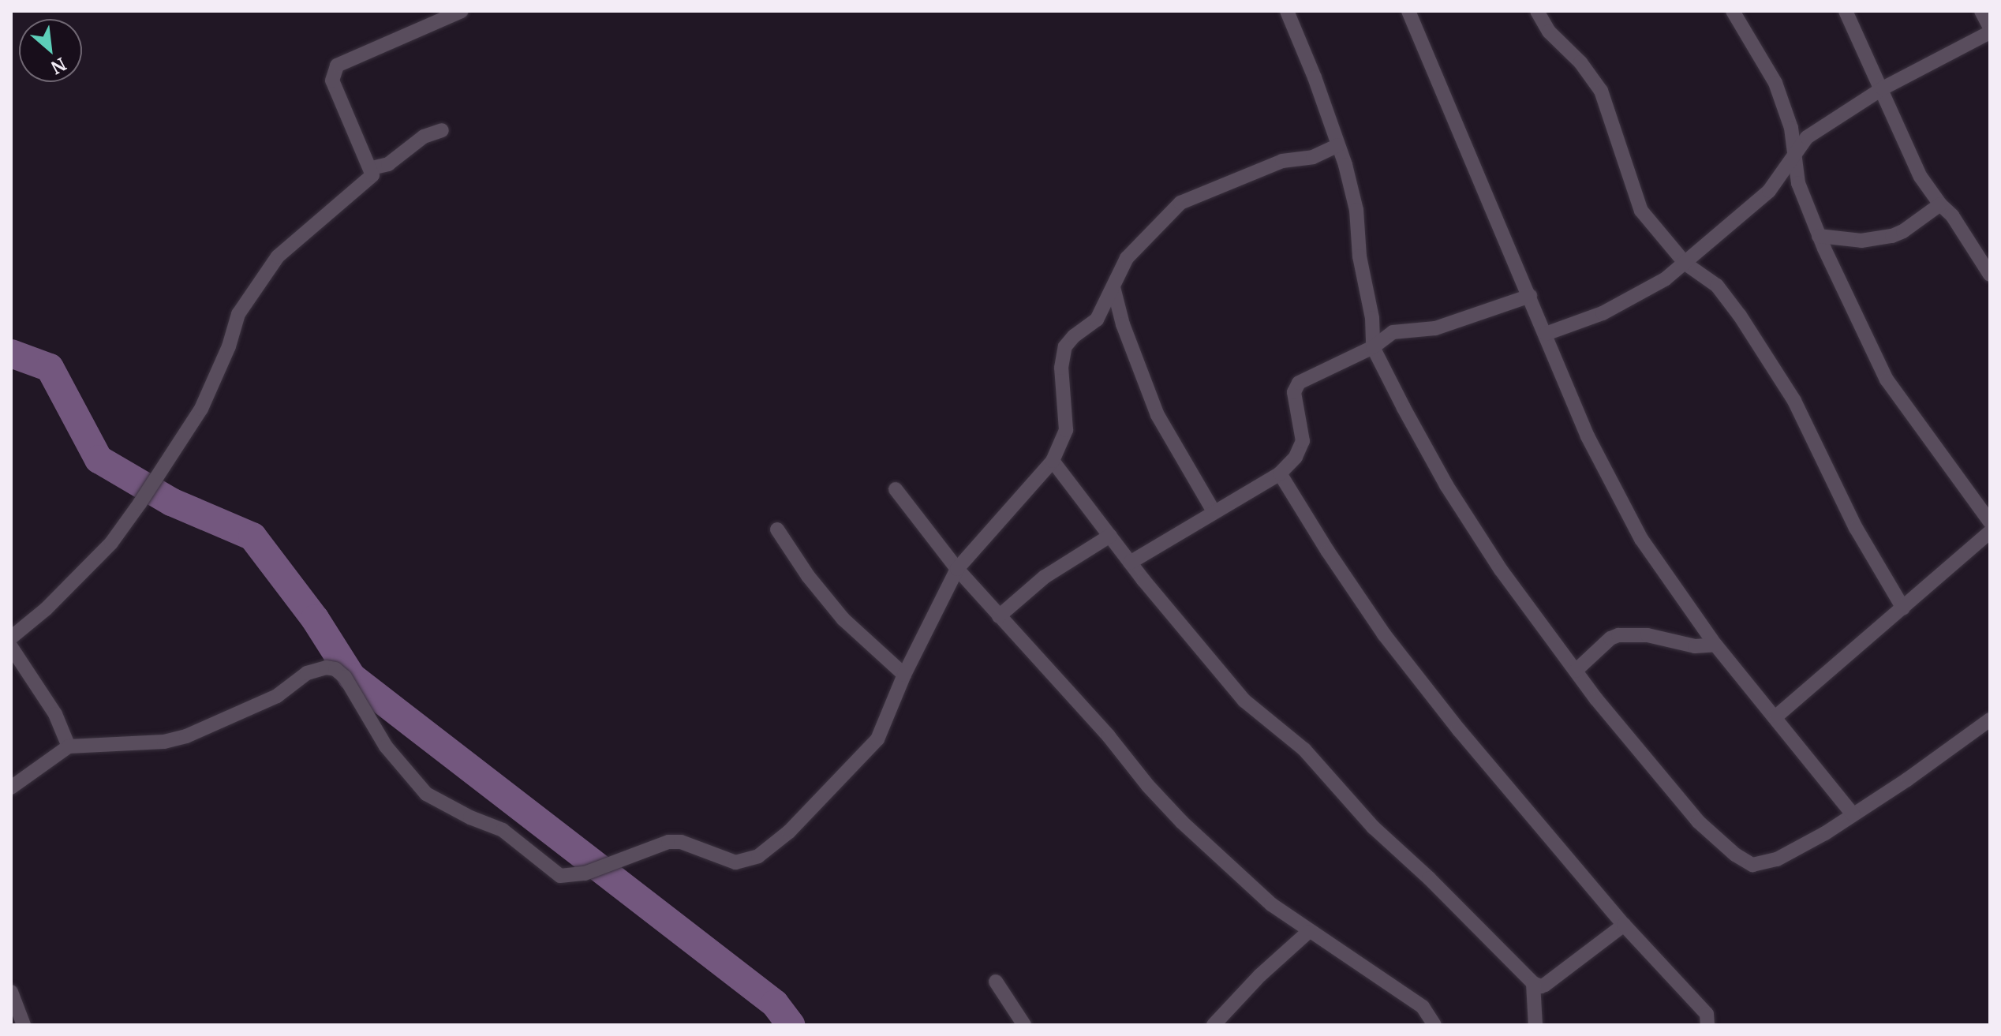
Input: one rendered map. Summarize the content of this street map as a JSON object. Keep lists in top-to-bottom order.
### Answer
{
  "north": "bottom right"
}
